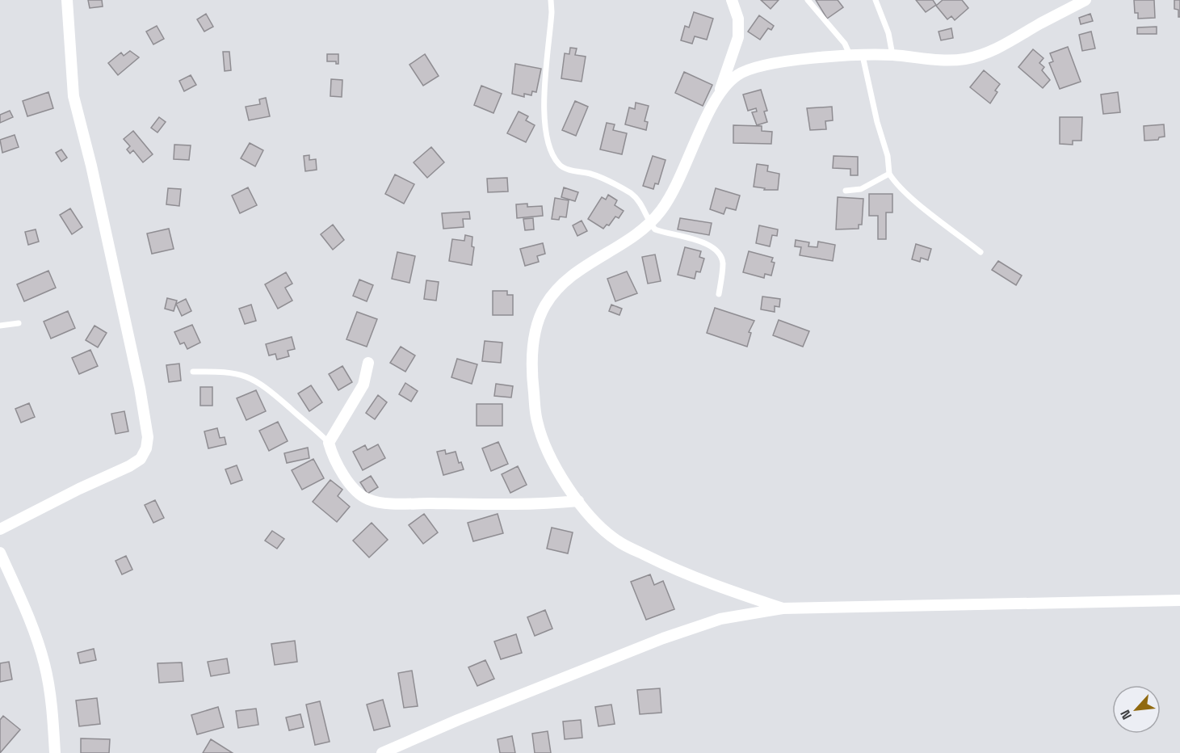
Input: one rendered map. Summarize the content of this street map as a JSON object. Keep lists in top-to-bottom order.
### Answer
{
  "north": "bottom left"
}
